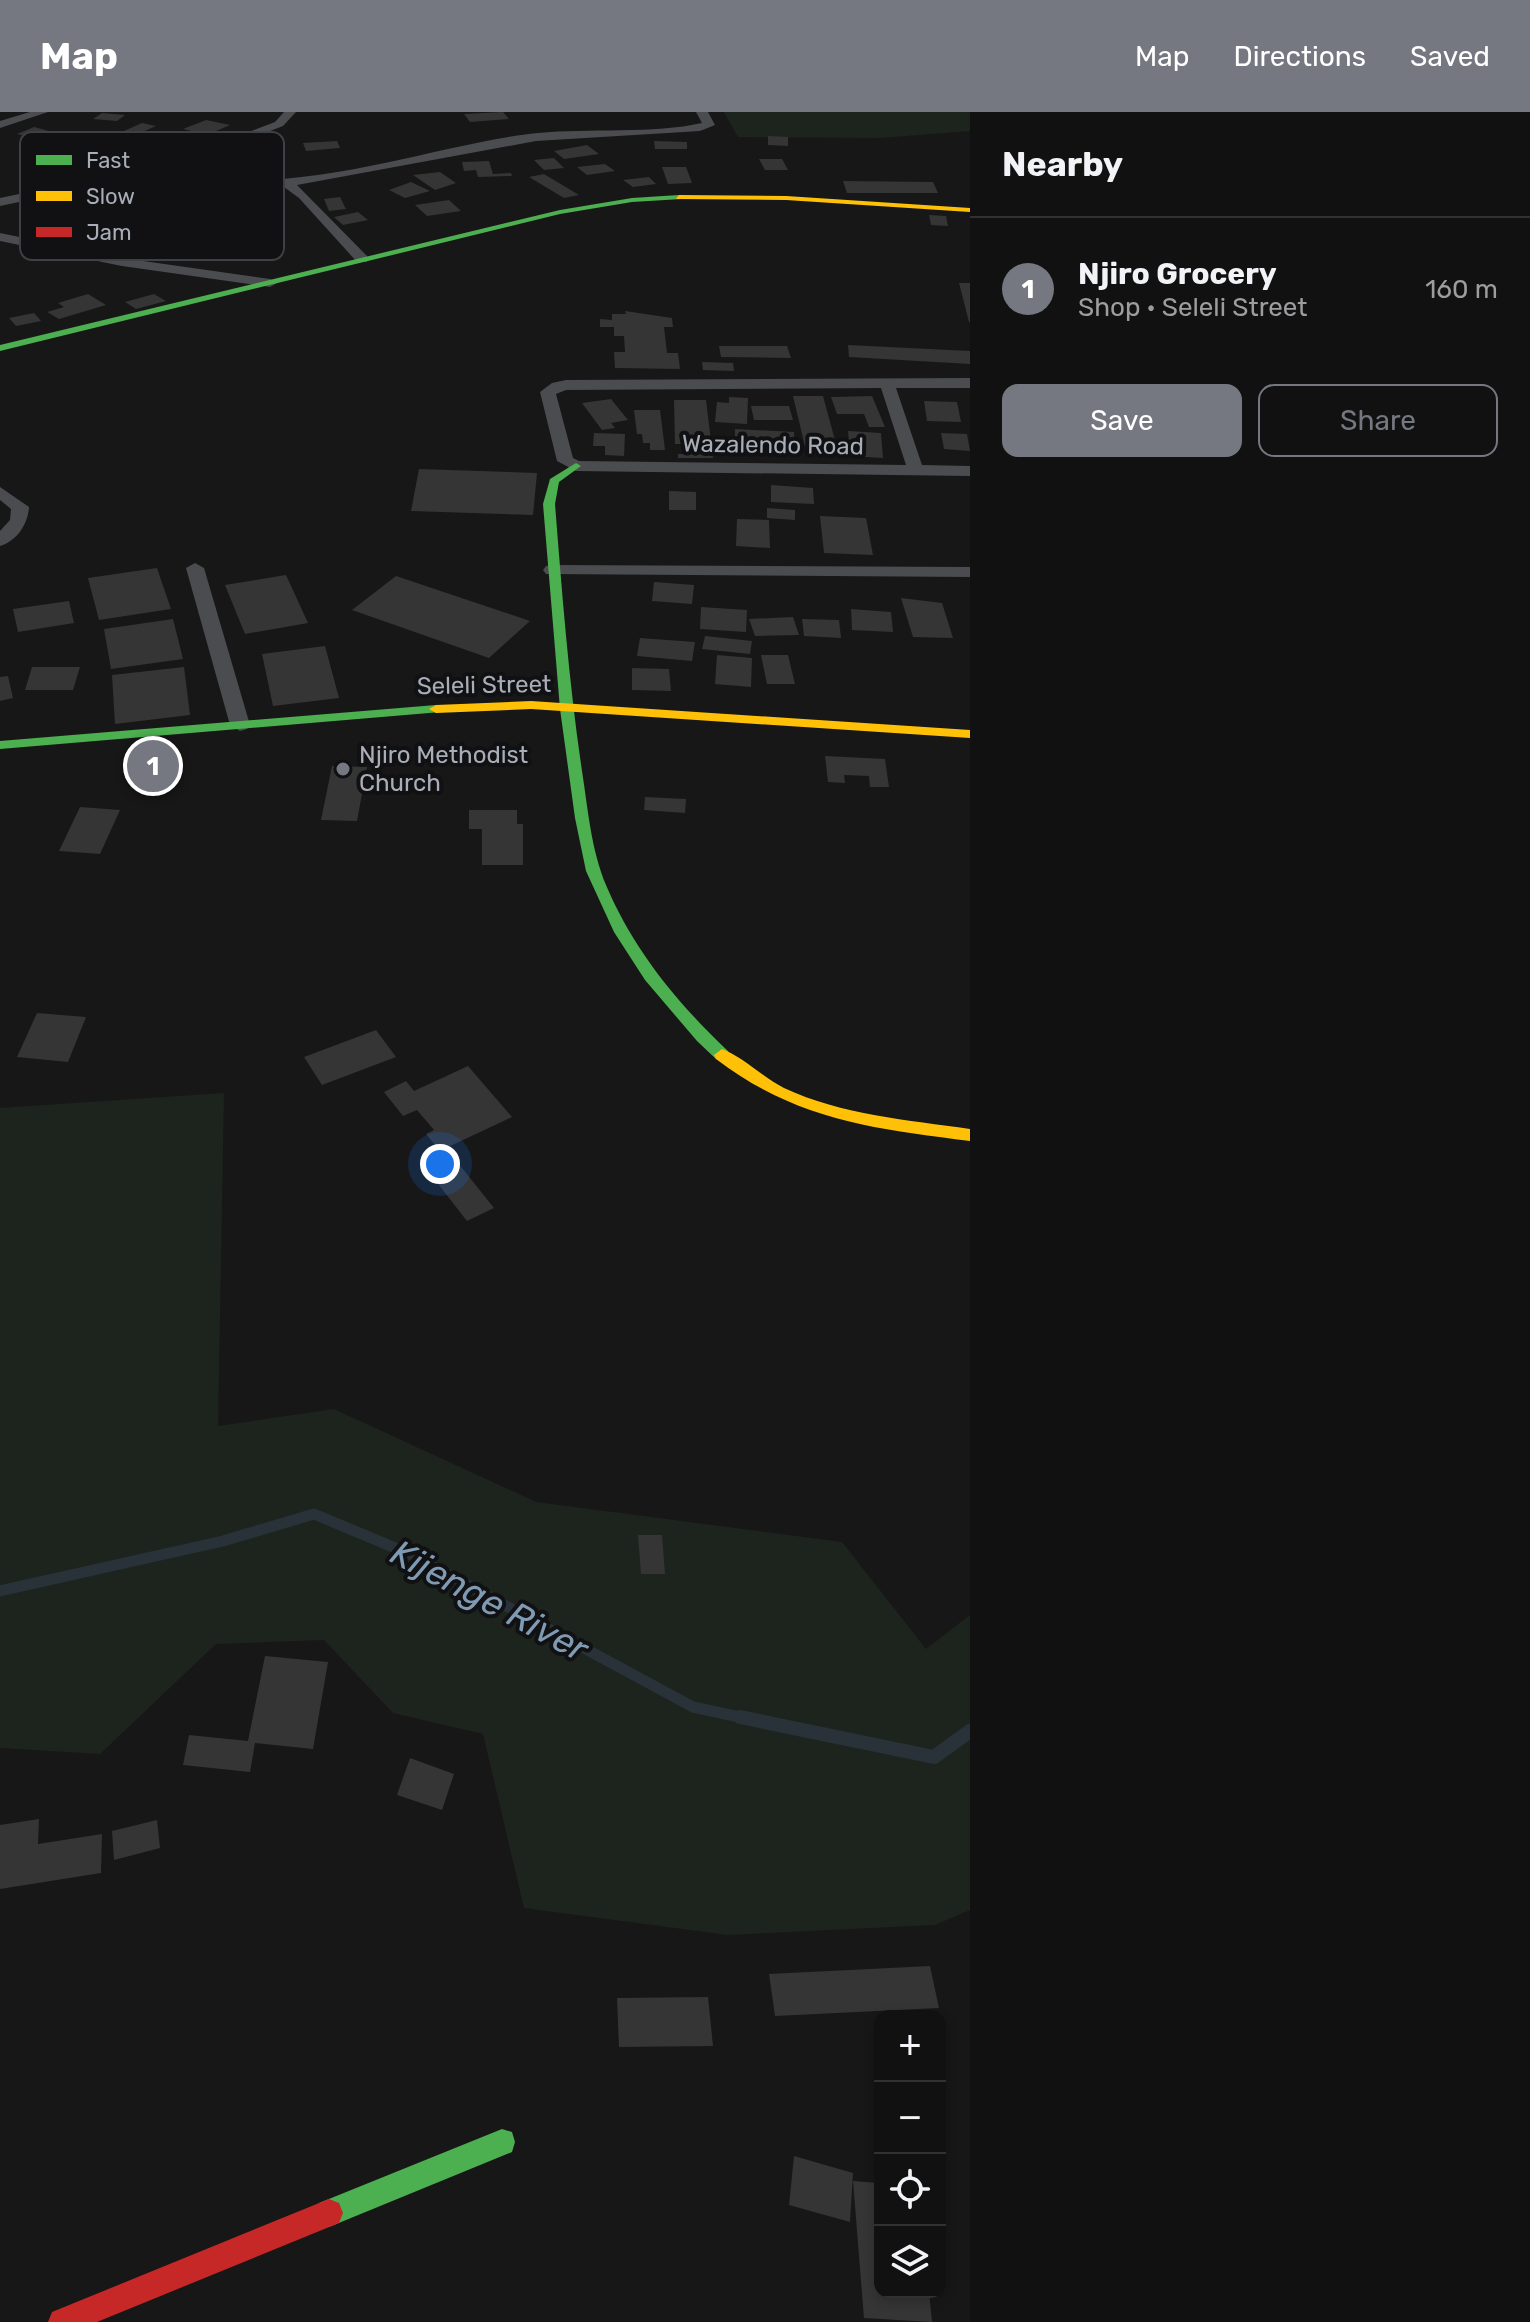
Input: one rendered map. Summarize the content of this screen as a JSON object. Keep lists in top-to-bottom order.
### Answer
{
  "streets": {
    "street": ["Wazalendo Road", "Seleli Street"]
  },
  "water": ["Kijenge River"],
  "places": ["Njiro Methodist Church"],
  "legend": ["Fast", "Slow", "Jam"],
  "page": {
    "header": "Map",
    "nav": ["Map", "Directions", "Saved"],
    "heading": "Nearby",
    "list": [
      {
        "mark": "1",
        "name": "Njiro Grocery",
        "note": "Shop · Seleli Street",
        "value": "160 m"
      }
    ],
    "buttons": ["Save", "Share"],
    "pins": "1",
    "map_buttons": ["+", "−"]
  }
}
